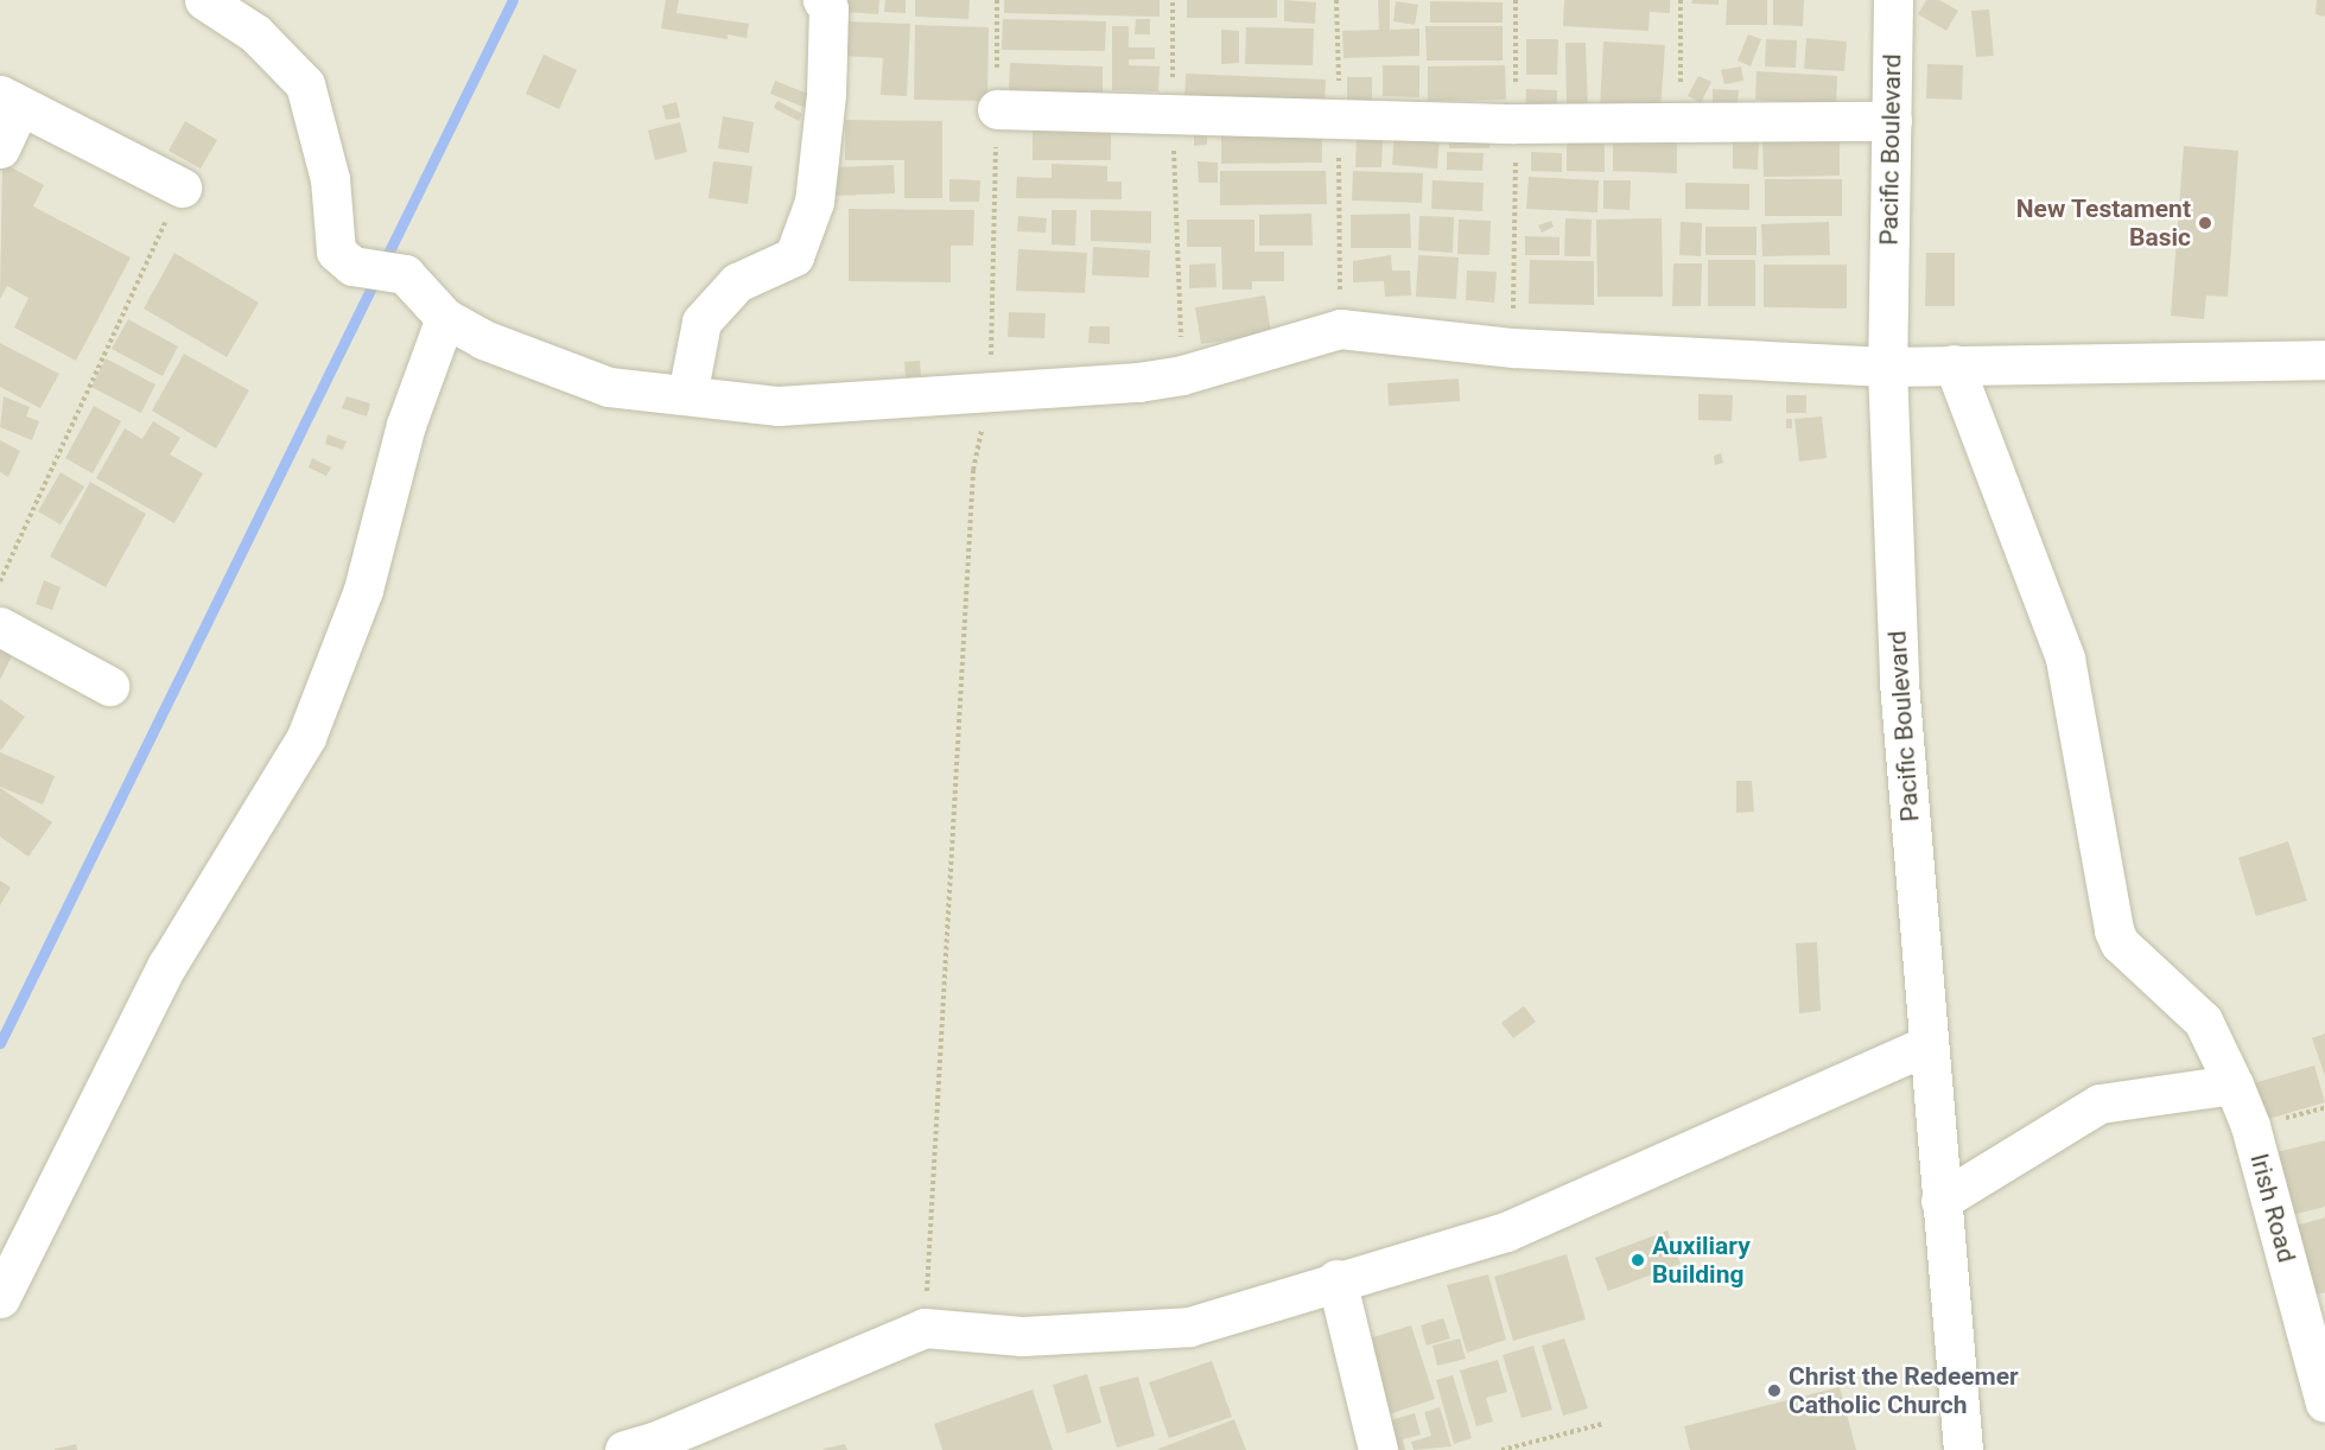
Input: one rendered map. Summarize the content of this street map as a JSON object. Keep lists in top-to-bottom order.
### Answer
{
  "streets": {
    "street": ["Pacific Boulevard", "Irish Road"]
  },
  "places": ["New Testament Basic", "Auxiliary Building", "Christ the Redeemer Catholic Church"]
}
